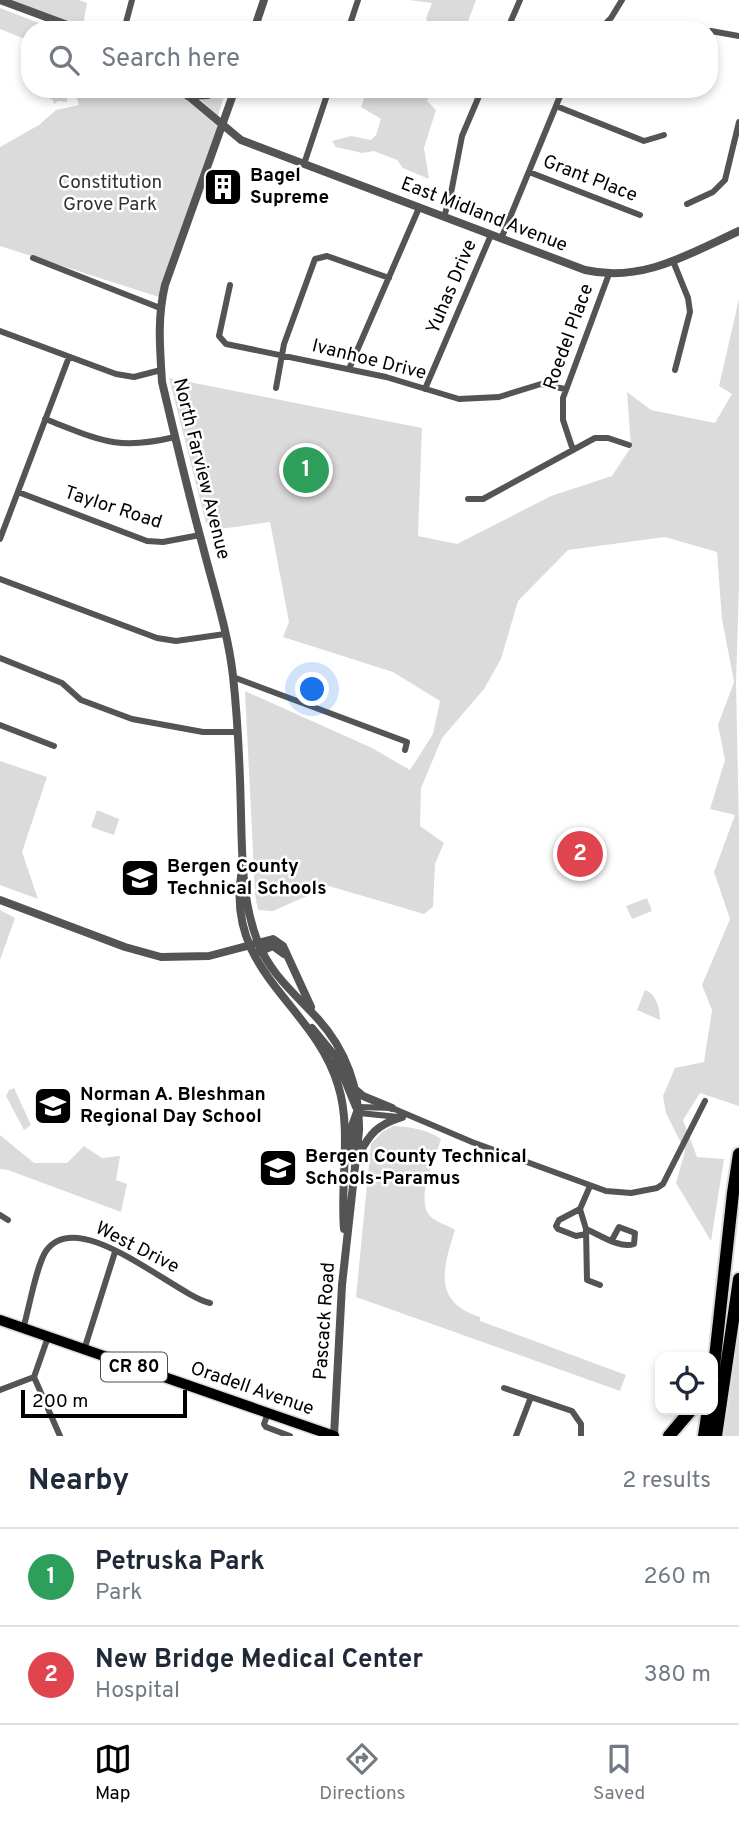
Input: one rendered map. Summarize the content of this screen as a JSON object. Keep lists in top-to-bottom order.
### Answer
{
  "streets": {
    "main road": ["CR 80", "Oradell Avenue"],
    "street": [
      "Grant Place",
      "East Midland Avenue",
      "Yuhas Drive",
      "Roedel Place",
      "Ivanhoe Drive",
      "North Farview Avenue",
      "Taylor Road",
      "West Drive",
      "Pascack Road"
    ]
  },
  "crossings": [
    ["East Midland Avenue", "Yuhas Drive"],
    ["East Midland Avenue", "Roedel Place"],
    ["East Midland Avenue", "North Farview Avenue"],
    ["Yuhas Drive", "Ivanhoe Drive"],
    ["Roedel Place", "Ivanhoe Drive"],
    ["North Farview Avenue", "Taylor Road"],
    ["North Farview Avenue", "Pascack Road"],
    ["West Drive", "Oradell Avenue"],
    ["Pascack Road", "Oradell Avenue"]
  ],
  "parks": ["Constitution Grove Park"],
  "places": {
    "building": ["Bagel Supreme"],
    "school or university": ["Bergen County Technical Schools", "Norman A. Bleshman Regional Day School", "Bergen County Technical Schools-Paramus"]
  },
  "scale_bar": "200 m",
  "page": {
    "search": "Search here",
    "pins": ["1", "2"],
    "scale": "200 m",
    "heading": ["Nearby", "2 results"],
    "list": [
      {
        "mark": "1",
        "name": "Petruska Park",
        "note": "Park",
        "value": "260 m"
      },
      {
        "mark": "2",
        "name": "New Bridge Medical Center",
        "note": "Hospital",
        "value": "380 m"
      }
    ],
    "nav": ["Map", "Directions", "Saved"]
  }
}
